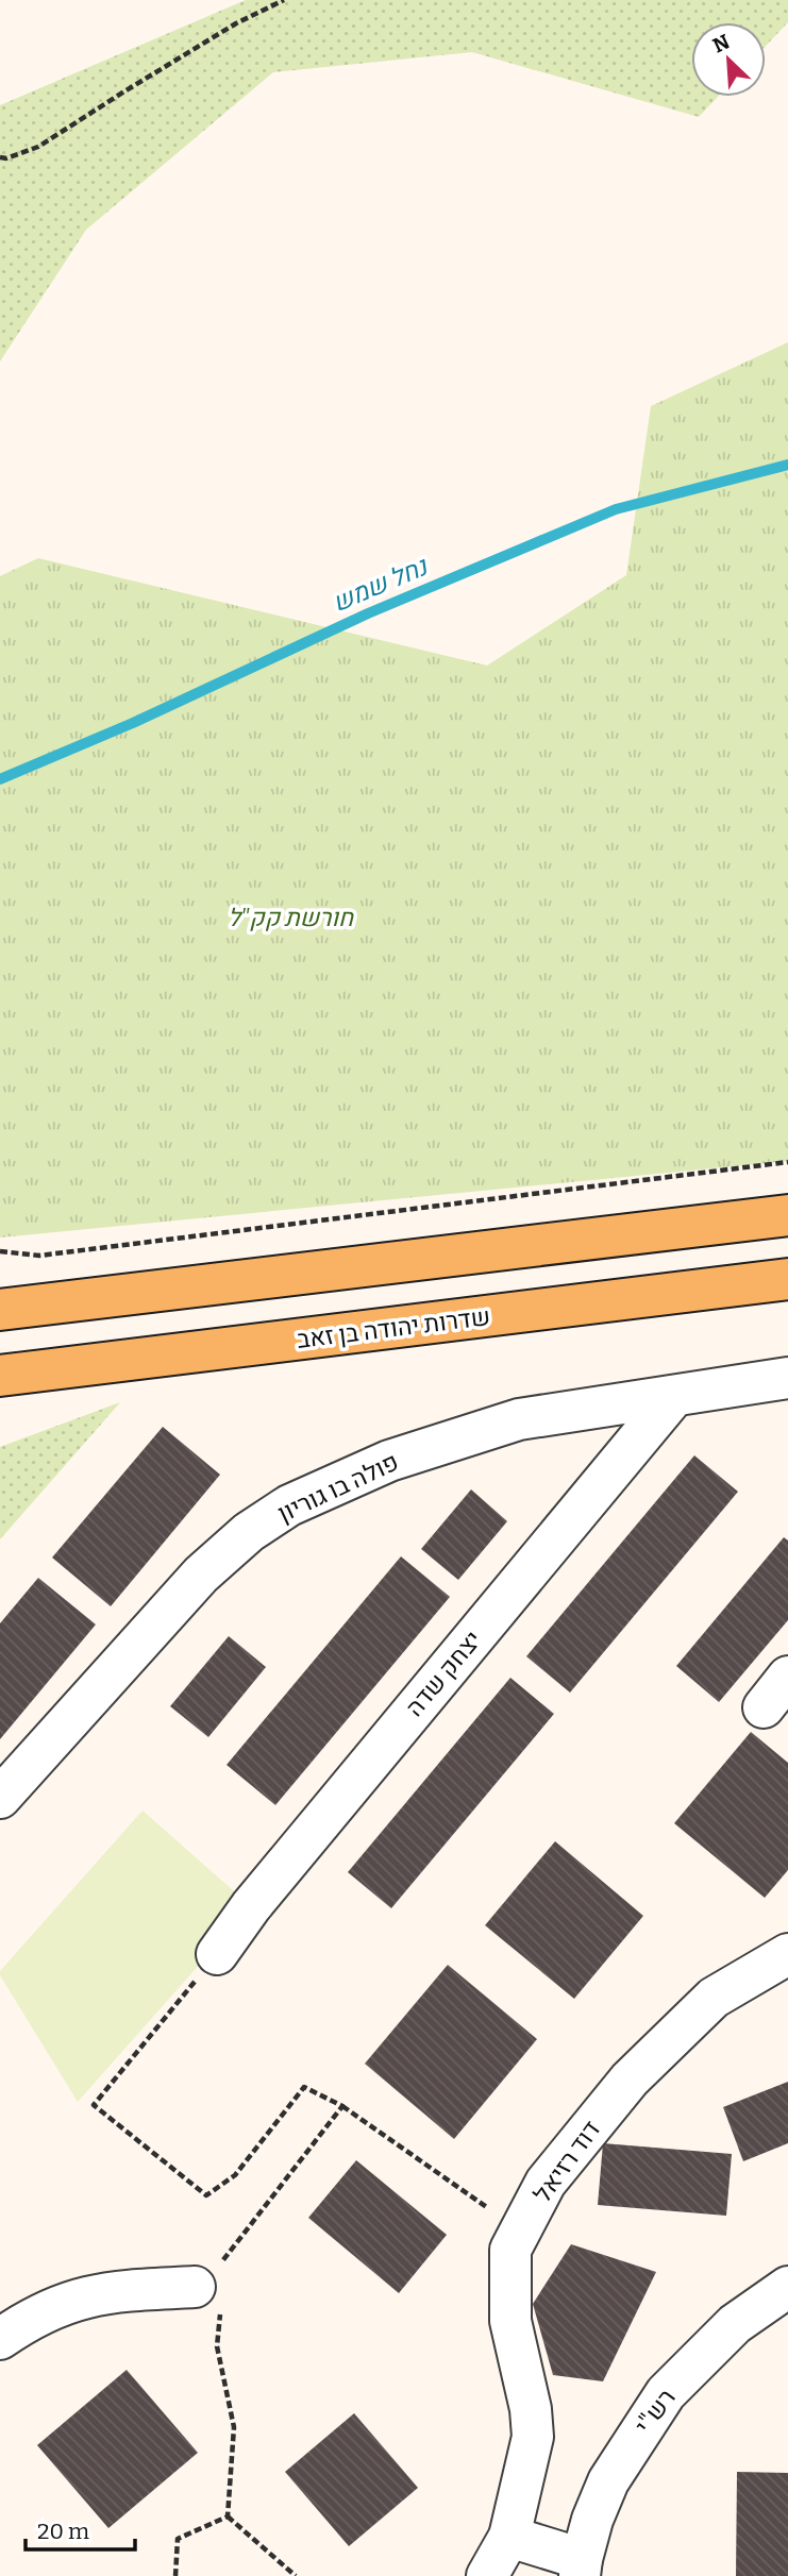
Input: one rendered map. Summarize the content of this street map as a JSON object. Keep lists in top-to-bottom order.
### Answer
{
  "streets": {
    "main road": ["שדרות יהודה בן זאב"],
    "street": [
      "פולה בו גוריון",
      "יצחק שדה",
      "דוד רזיאל",
      "רש\"י"
    ]
  },
  "crossings": [
    ["פולה בו גוריון", "יצחק שדה"]
  ],
  "water": ["נחל שמש"],
  "parks": ["חורשת קק\"ל"],
  "scale_bar": "20 m",
  "north": "top left"
}
